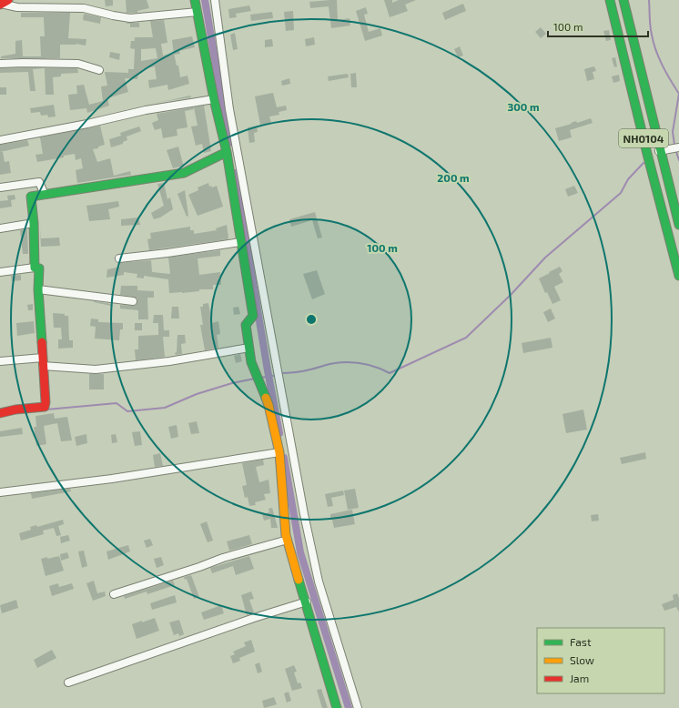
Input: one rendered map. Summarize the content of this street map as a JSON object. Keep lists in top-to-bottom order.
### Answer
{
  "streets": {
    "main road": ["NH0104"]
  },
  "legend": ["Fast", "Slow", "Jam"],
  "scale_bar": "100 m",
  "rings": ["300 m", "200 m", "100 m"]
}
